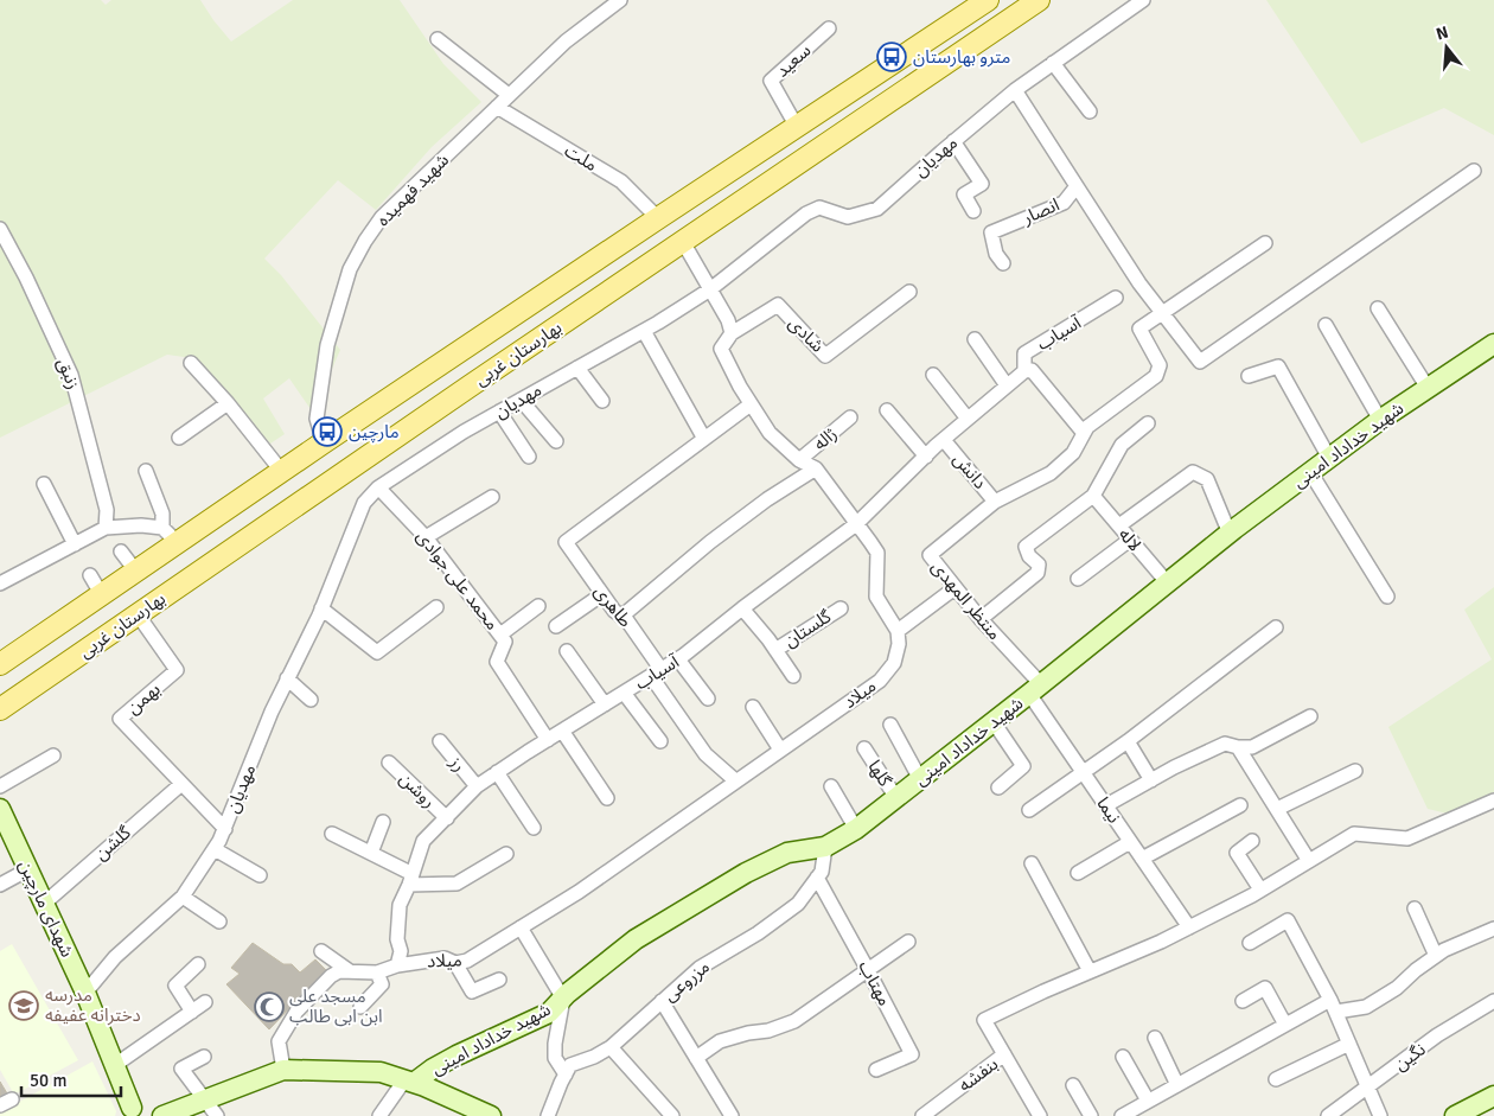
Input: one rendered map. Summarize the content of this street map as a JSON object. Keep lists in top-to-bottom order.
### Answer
{
  "streets": {
    "main road": ["بهارستان غربی"],
    "street": [
      "سعید",
      "مهدیان",
      "ملت",
      "شهید فهمیده",
      "انصار",
      "آسیاب",
      "شادی",
      "زنبق",
      "ژاله",
      "شهید خداداد امینی",
      "دانش",
      "لاله",
      "محمد علی جوادی",
      "منتظر المهدی",
      "طاهری",
      "گلستان",
      "میلاد",
      "بهمن",
      "رز",
      "گلها",
      "روشن",
      "نیما",
      "گلشن",
      "شهدای مارچین",
      "مزروعی",
      "مهتاب",
      "نگین",
      "بنفشه"
    ]
  },
  "crossings": [
    ["سعید", "بهارستان غربی"],
    ["مهدیان", "انصار"],
    ["مهدیان", "محمد علی جوادی"],
    ["مهدیان", "بهمن"],
    ["مهدیان", "شهدای مارچین"],
    ["ملت", "شهید فهمیده"],
    ["ملت", "بهارستان غربی"],
    ["شهید فهمیده", "بهارستان غربی"],
    ["آسیاب", "دانش"],
    ["آسیاب", "محمد علی جوادی"],
    ["آسیاب", "طاهری"],
    ["آسیاب", "میلاد"],
    ["آسیاب", "رز"],
    ["آسیاب", "روشن"],
    ["بهارستان غربی", "بهمن"],
    ["شهید خداداد امینی", "لاله"],
    ["شهید خداداد امینی", "منتظر المهدی"],
    ["شهید خداداد امینی", "گلها"],
    ["شهید خداداد امینی", "نیما"],
    ["شهید خداداد امینی", "مزروعی"],
    ["دانش", "منتظر المهدی"],
    ["منتظر المهدی", "نیما"],
    ["طاهری", "میلاد"],
    ["بهمن", "گلشن"],
    ["گلشن", "شهدای مارچین"],
    ["مزروعی", "مهتاب"]
  ],
  "places": {
    "bus stop": ["مترو بهارستان", "مارچین"],
    "school or university": ["مدرسه دخترانه عفیفه"],
    "mosque": ["مسجد علی ابن ابی طالب"]
  },
  "scale_bar": "50 m",
  "north": "top"
}
